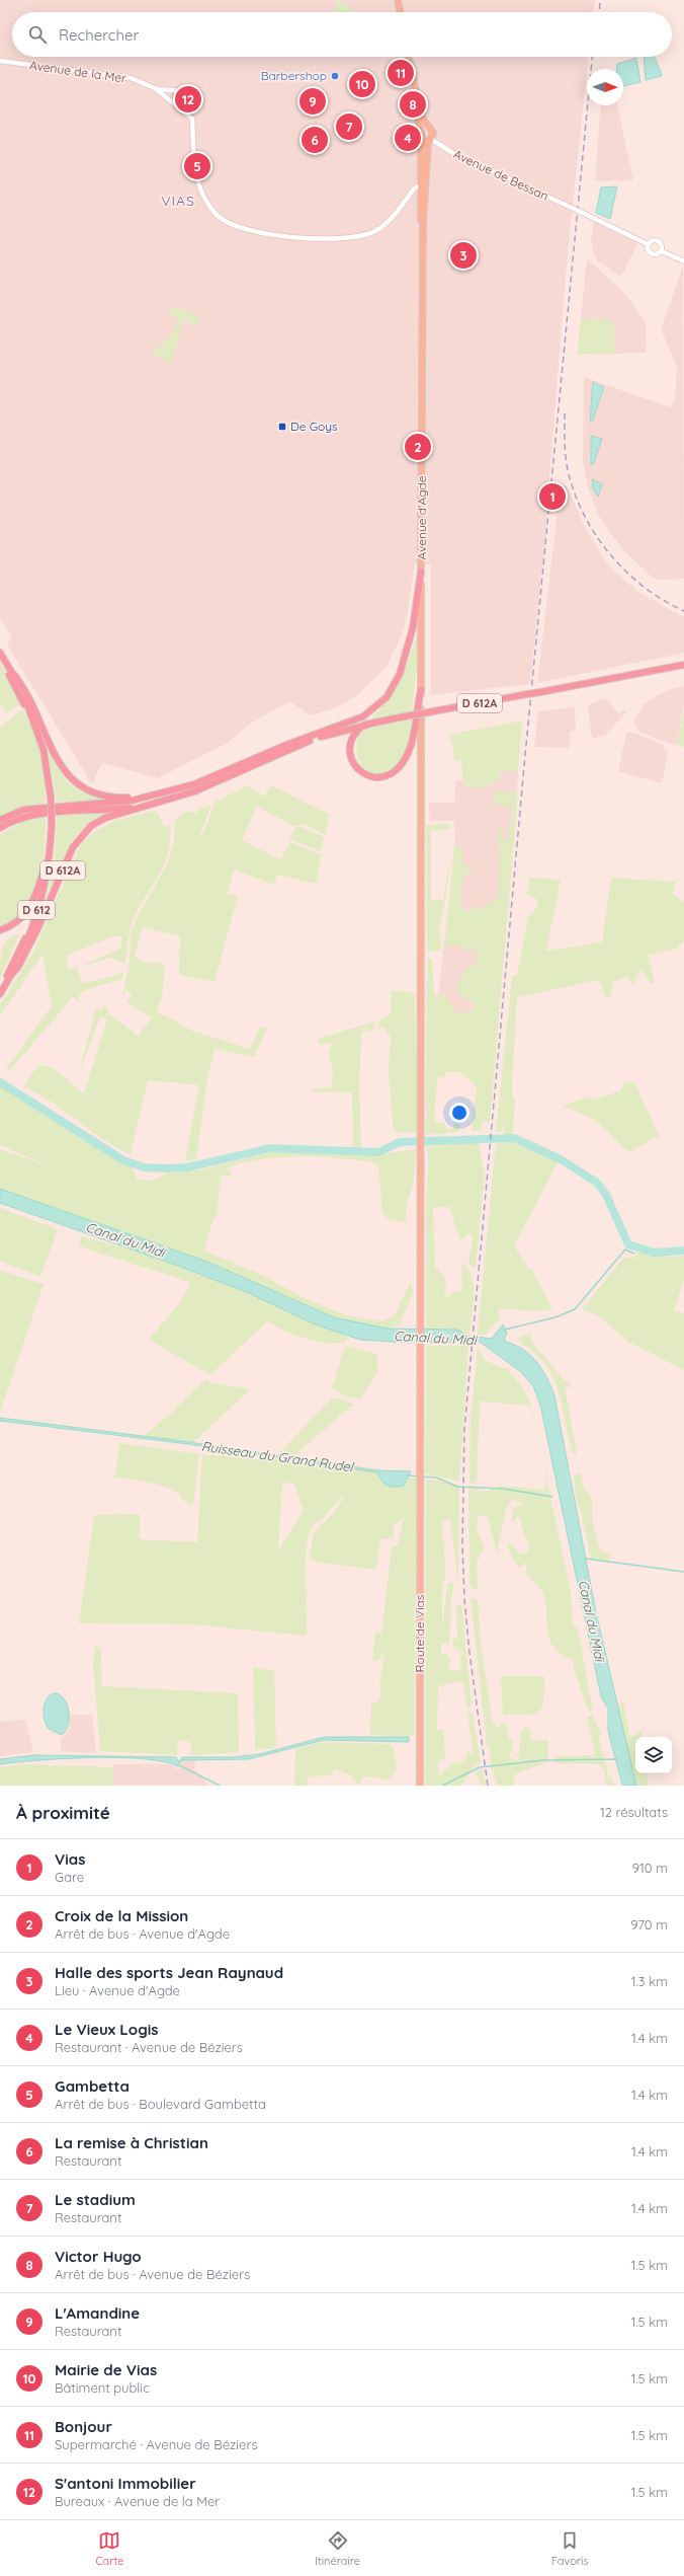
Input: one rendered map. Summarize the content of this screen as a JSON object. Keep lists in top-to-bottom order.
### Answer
{
  "streets": {
    "highway": ["D 612A", "D 612"],
    "main road": ["Avenue d'Agde", "Route de Vias"],
    "street": ["Avenue de la Mer", "Avenue de Bessan"]
  },
  "crossings": [
    ["Avenue de la Mer", "Avenue d'Agde"],
    ["Avenue de Bessan", "Avenue d'Agde"],
    ["Avenue d'Agde", "Route de Vias"],
    ["D 612A", "D 612"]
  ],
  "districts": ["VIAS"],
  "water": ["Canal du Midi", "Ruisseau du Grand Rudel"],
  "places": {
    "other": ["Barbershop"],
    "transit": ["De Goys"]
  },
  "north": "right",
  "page": {
    "search": "Rechercher",
    "pins": [
      "11",
      "10",
      "12",
      "9",
      "8",
      "7",
      "4",
      "6",
      "5",
      "3",
      "2",
      "1"
    ],
    "heading": ["À proximité", "12 résultats"],
    "list": [
      {
        "mark": "1",
        "name": "Vias",
        "note": "Gare",
        "value": "910 m"
      },
      {
        "mark": "2",
        "name": "Croix de la Mission",
        "note": "Arrêt de bus · Avenue d'Agde",
        "value": "970 m"
      },
      {
        "mark": "3",
        "name": "Halle des sports Jean Raynaud",
        "note": "Lieu · Avenue d'Agde",
        "value": "1.3 km"
      },
      {
        "mark": "4",
        "name": "Le Vieux Logis",
        "note": "Restaurant · Avenue de Béziers",
        "value": "1.4 km"
      },
      {
        "mark": "5",
        "name": "Gambetta",
        "note": "Arrêt de bus · Boulevard Gambetta",
        "value": "1.4 km"
      },
      {
        "mark": "6",
        "name": "La remise à Christian",
        "note": "Restaurant",
        "value": "1.4 km"
      },
      {
        "mark": "7",
        "name": "Le stadium",
        "note": "Restaurant",
        "value": "1.4 km"
      },
      {
        "mark": "8",
        "name": "Victor Hugo",
        "note": "Arrêt de bus · Avenue de Béziers",
        "value": "1.5 km"
      },
      {
        "mark": "9",
        "name": "L'Amandine",
        "note": "Restaurant",
        "value": "1.5 km"
      },
      {
        "mark": "10",
        "name": "Mairie de Vias",
        "note": "Bâtiment public",
        "value": "1.5 km"
      },
      {
        "mark": "11",
        "name": "Bonjour",
        "note": "Supermarché · Avenue de Béziers",
        "value": "1.5 km"
      },
      {
        "mark": "12",
        "name": "S'antoni Immobilier",
        "note": "Bureaux · Avenue de la Mer",
        "value": "1.5 km"
      }
    ],
    "nav": ["Carte", "Itinéraire", "Favoris"]
  }
}
